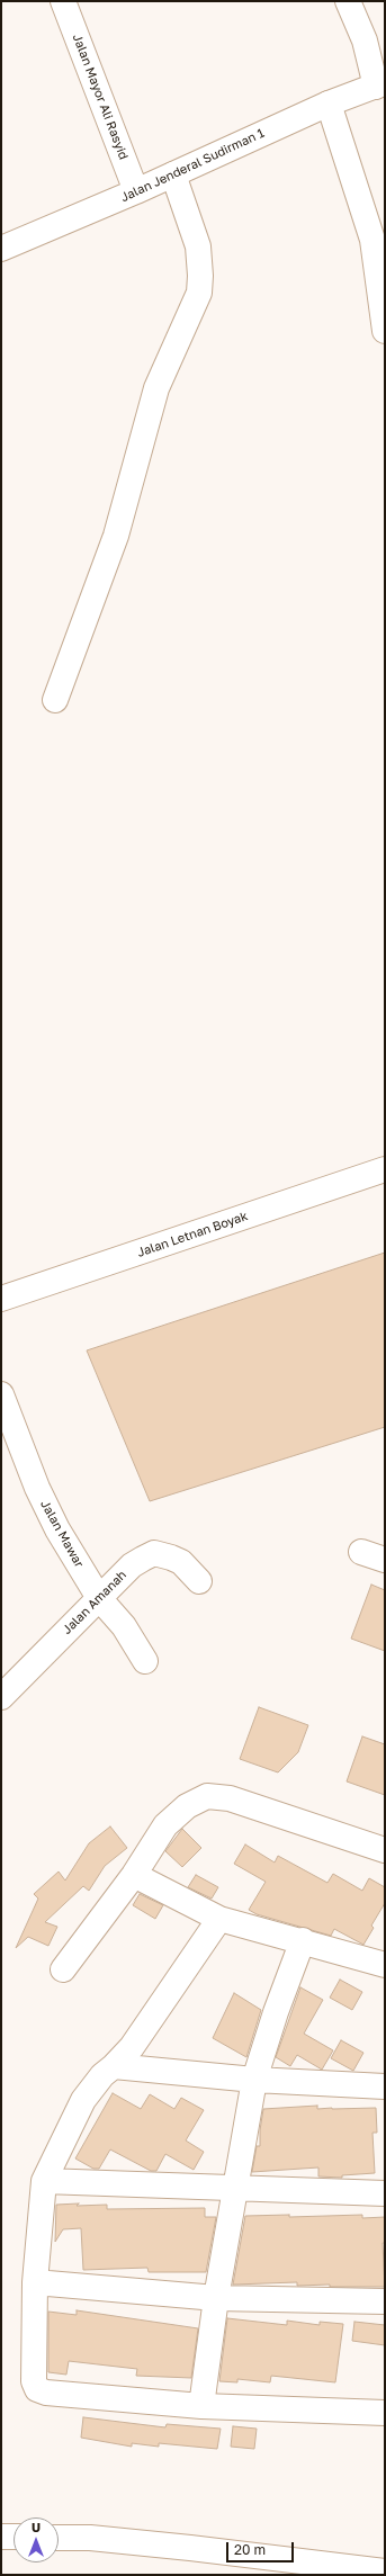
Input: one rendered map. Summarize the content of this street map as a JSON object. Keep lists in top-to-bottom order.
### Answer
{
  "streets": {
    "street": [
      "Jalan Mayor Ali Rasyid",
      "Jalan Jenderal Sudirman 1",
      "Jalan Letnan Boyak",
      "Jalan Mawar",
      "Jalan Amanah"
    ]
  },
  "crossings": [
    ["Jalan Mayor Ali Rasyid", "Jalan Jenderal Sudirman 1"],
    ["Jalan Mawar", "Jalan Amanah"]
  ],
  "scale_bar": "20 m",
  "north": "top"
}
